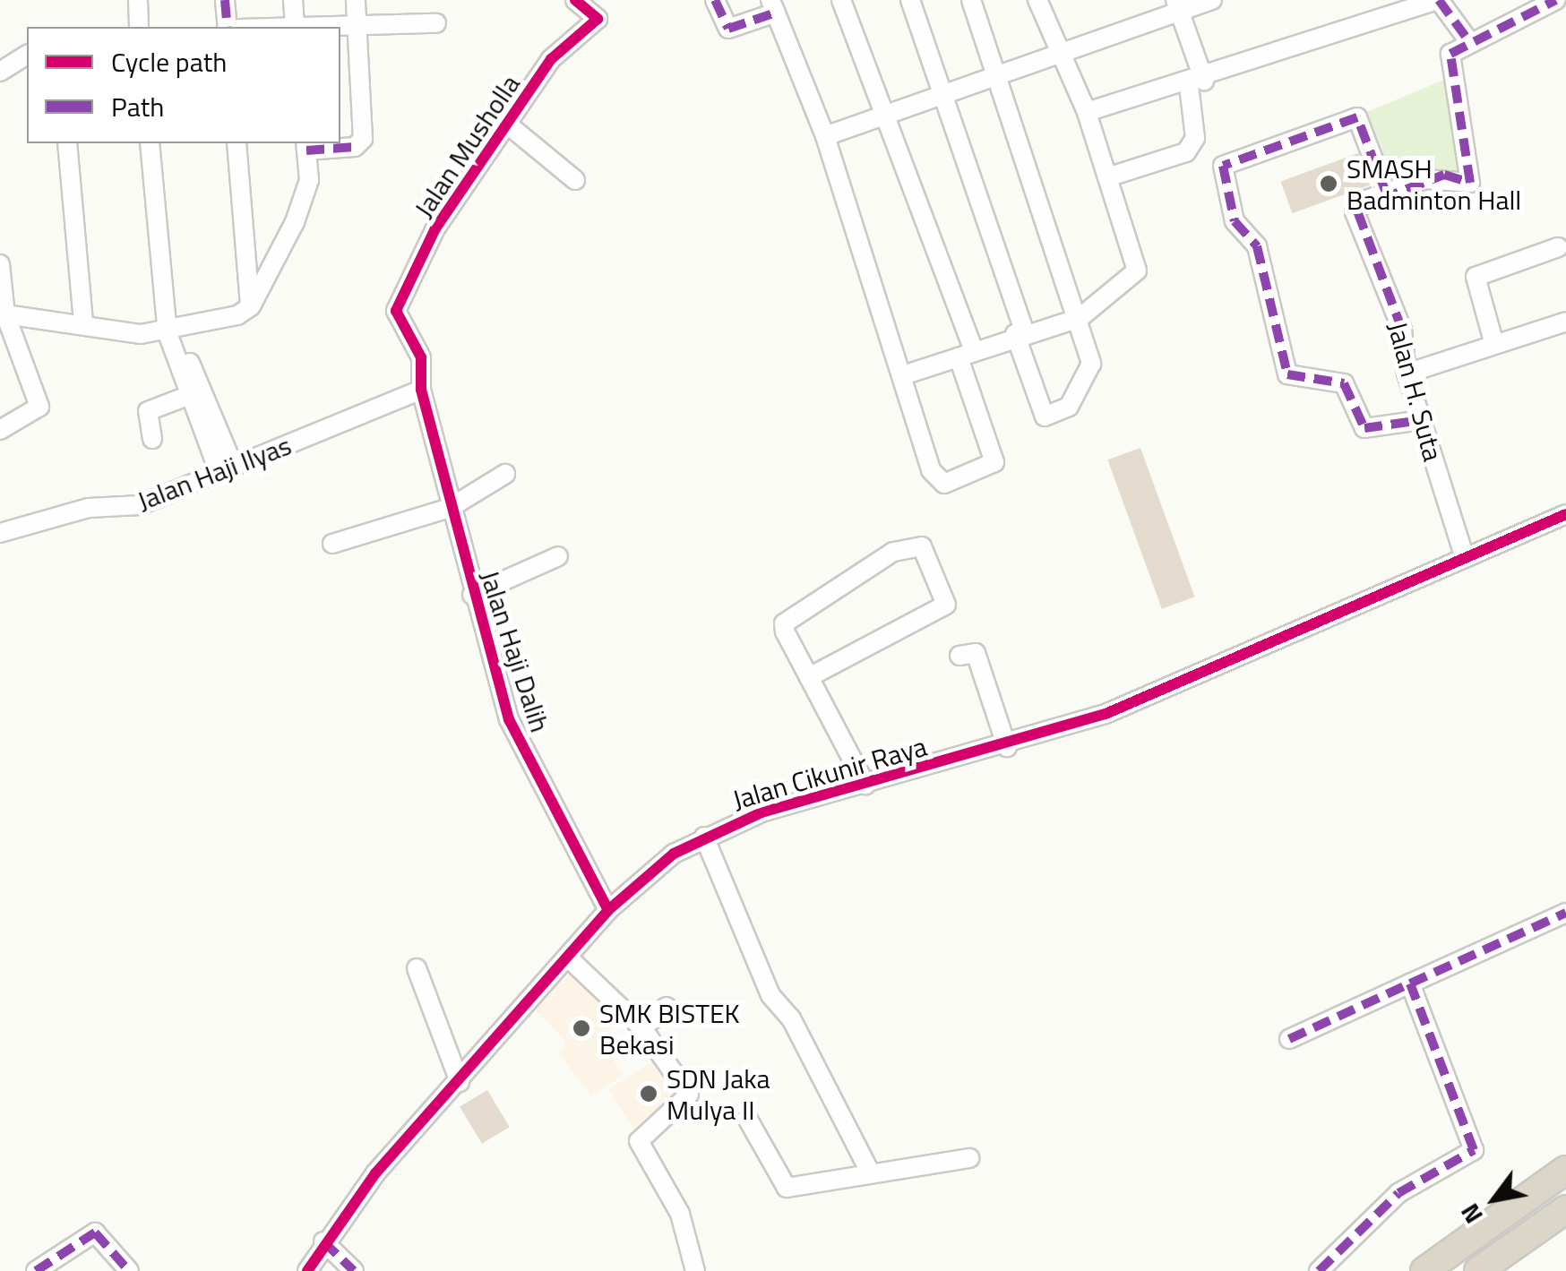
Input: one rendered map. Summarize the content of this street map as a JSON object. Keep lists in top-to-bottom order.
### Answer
{
  "streets": {
    "street": [
      "Jalan Musholla",
      "Jalan H. Suta",
      "Jalan Haji Ilyas",
      "Jalan Haji Dalih",
      "Jalan Cikunir Raya"
    ]
  },
  "crossings": [
    ["Jalan Musholla", "Jalan Haji Ilyas"],
    ["Jalan Musholla", "Jalan Haji Dalih"],
    ["Jalan H. Suta", "Jalan Cikunir Raya"],
    ["Jalan Haji Ilyas", "Jalan Haji Dalih"],
    ["Jalan Haji Dalih", "Jalan Cikunir Raya"]
  ],
  "places": ["SMASH Badminton Hall", "SMK BISTEK Bekasi", "SDN Jaka Mulya II"],
  "legend": ["Cycle path", "Path"],
  "north": "bottom left"
}
